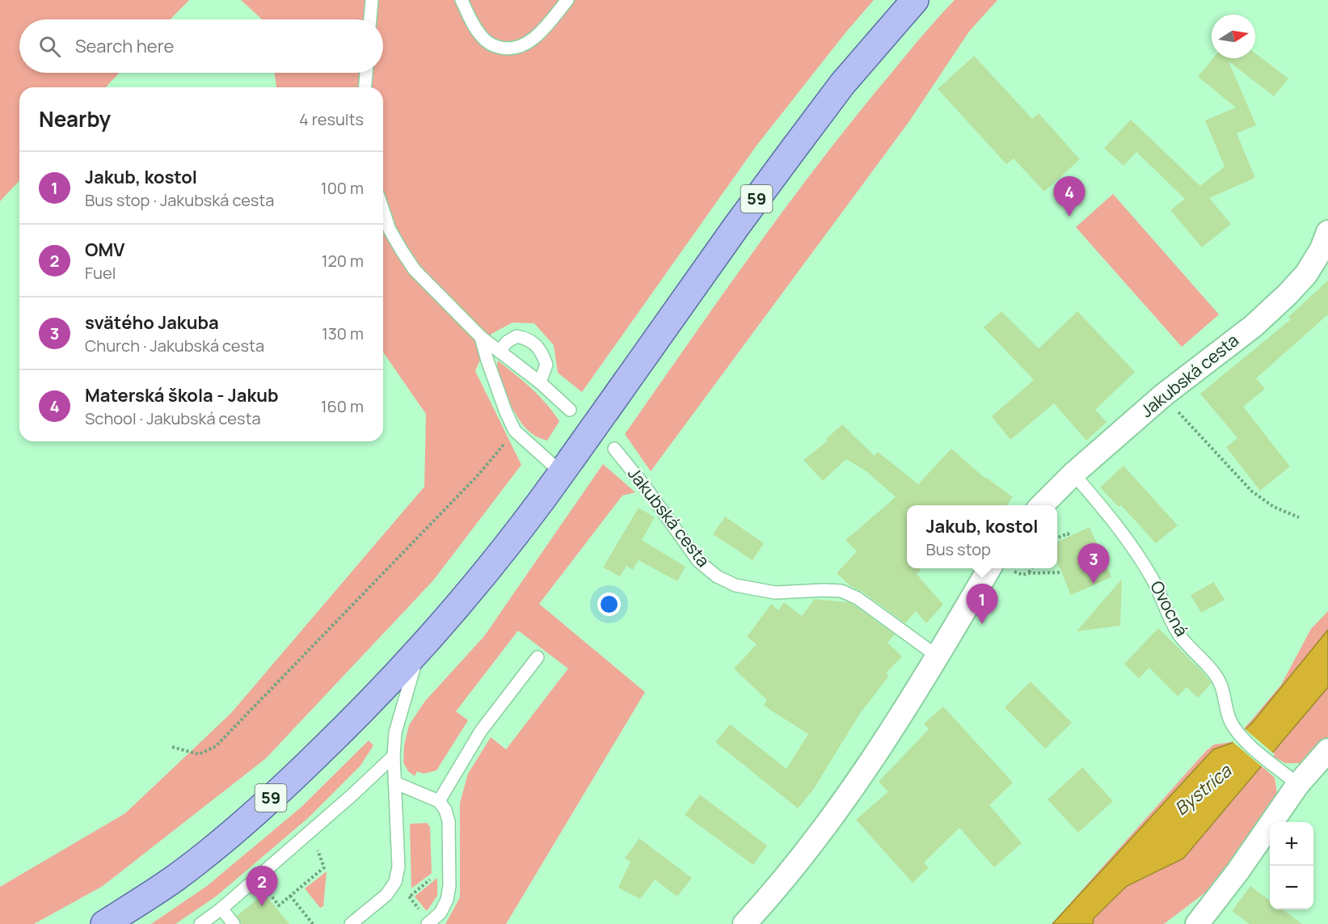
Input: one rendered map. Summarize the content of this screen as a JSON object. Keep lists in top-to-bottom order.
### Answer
{
  "streets": {
    "main road": ["59"],
    "street": ["Jakubská cesta"],
    "lane": ["Ovocná"]
  },
  "crossings": [
    ["Jakubská cesta", "Ovocná"]
  ],
  "water": ["Bystrica"],
  "north": "right",
  "page": {
    "search": "Search here",
    "heading": ["Nearby", "4 results"],
    "list": [
      {
        "mark": "1",
        "name": "Jakub, kostol",
        "note": "Bus stop · Jakubská cesta",
        "value": "100 m"
      },
      {
        "mark": "2",
        "name": "OMV",
        "note": "Fuel",
        "value": "120 m"
      },
      {
        "mark": "3",
        "name": "svätého Jakuba",
        "note": "Church · Jakubská cesta",
        "value": "130 m"
      },
      {
        "mark": "4",
        "name": "Materská škola - Jakub",
        "note": "School · Jakubská cesta",
        "value": "160 m"
      }
    ],
    "pins": [
      "4",
      "3",
      "1",
      "2"
    ],
    "popup": ["Jakub, kostol", "Bus stop"],
    "map_buttons": ["+", "−"]
  }
}
